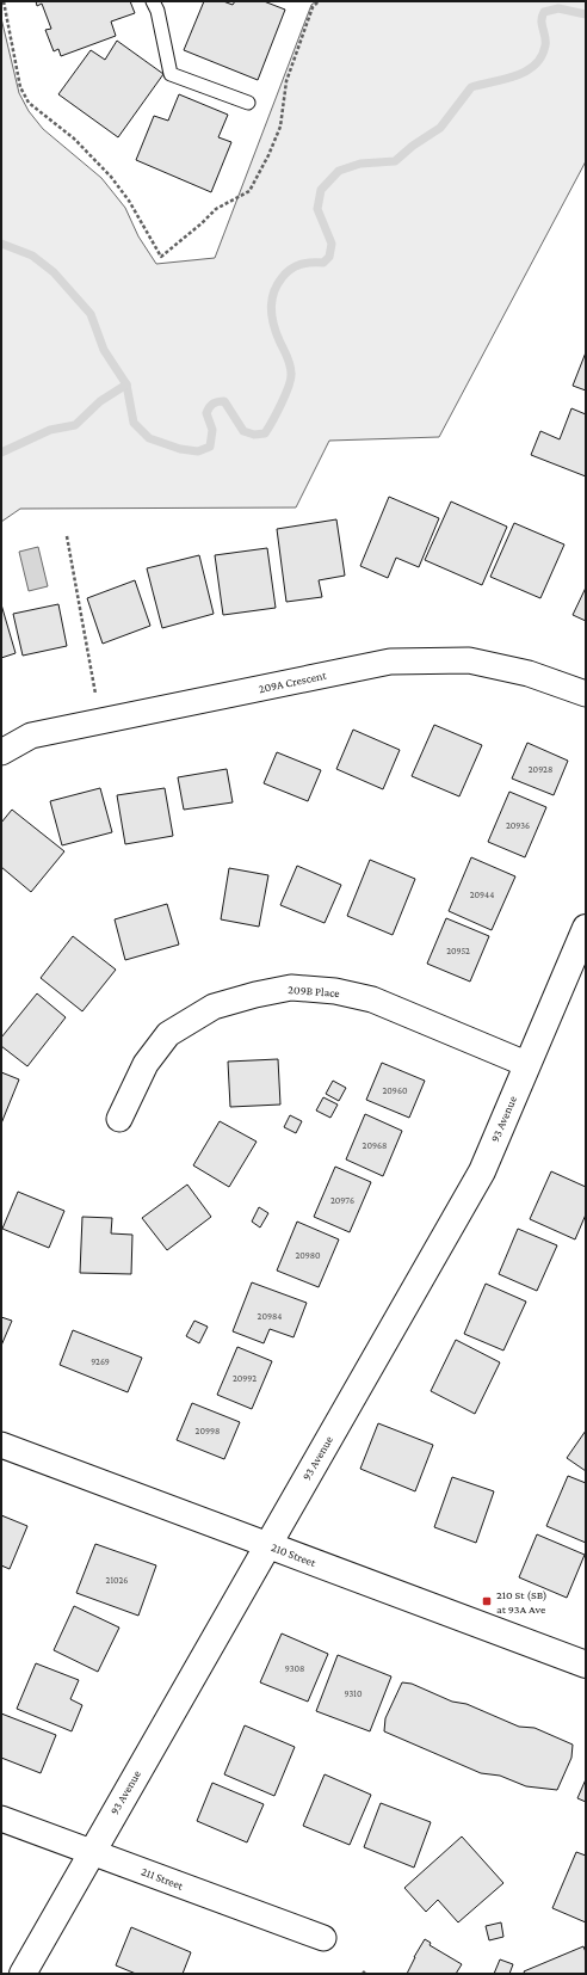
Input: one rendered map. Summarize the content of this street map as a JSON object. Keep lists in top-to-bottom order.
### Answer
{
  "streets": {
    "street": [
      "209A Crescent",
      "209B Place",
      "93 Avenue",
      "210 Street",
      "211 Street"
    ]
  },
  "crossings": [
    ["209B Place", "93 Avenue"],
    ["93 Avenue", "210 Street"],
    ["93 Avenue", "211 Street"]
  ],
  "places": {
    "transit": ["210 St (SB) at 93A Ave"]
  },
  "house_numbers": [
    "20928",
    "20936",
    "20944",
    "20952",
    "20960",
    "20968",
    "20976",
    "20980",
    "20984",
    "9269",
    "20992",
    "20998",
    "21026",
    "9308",
    "9310"
  ]
}
